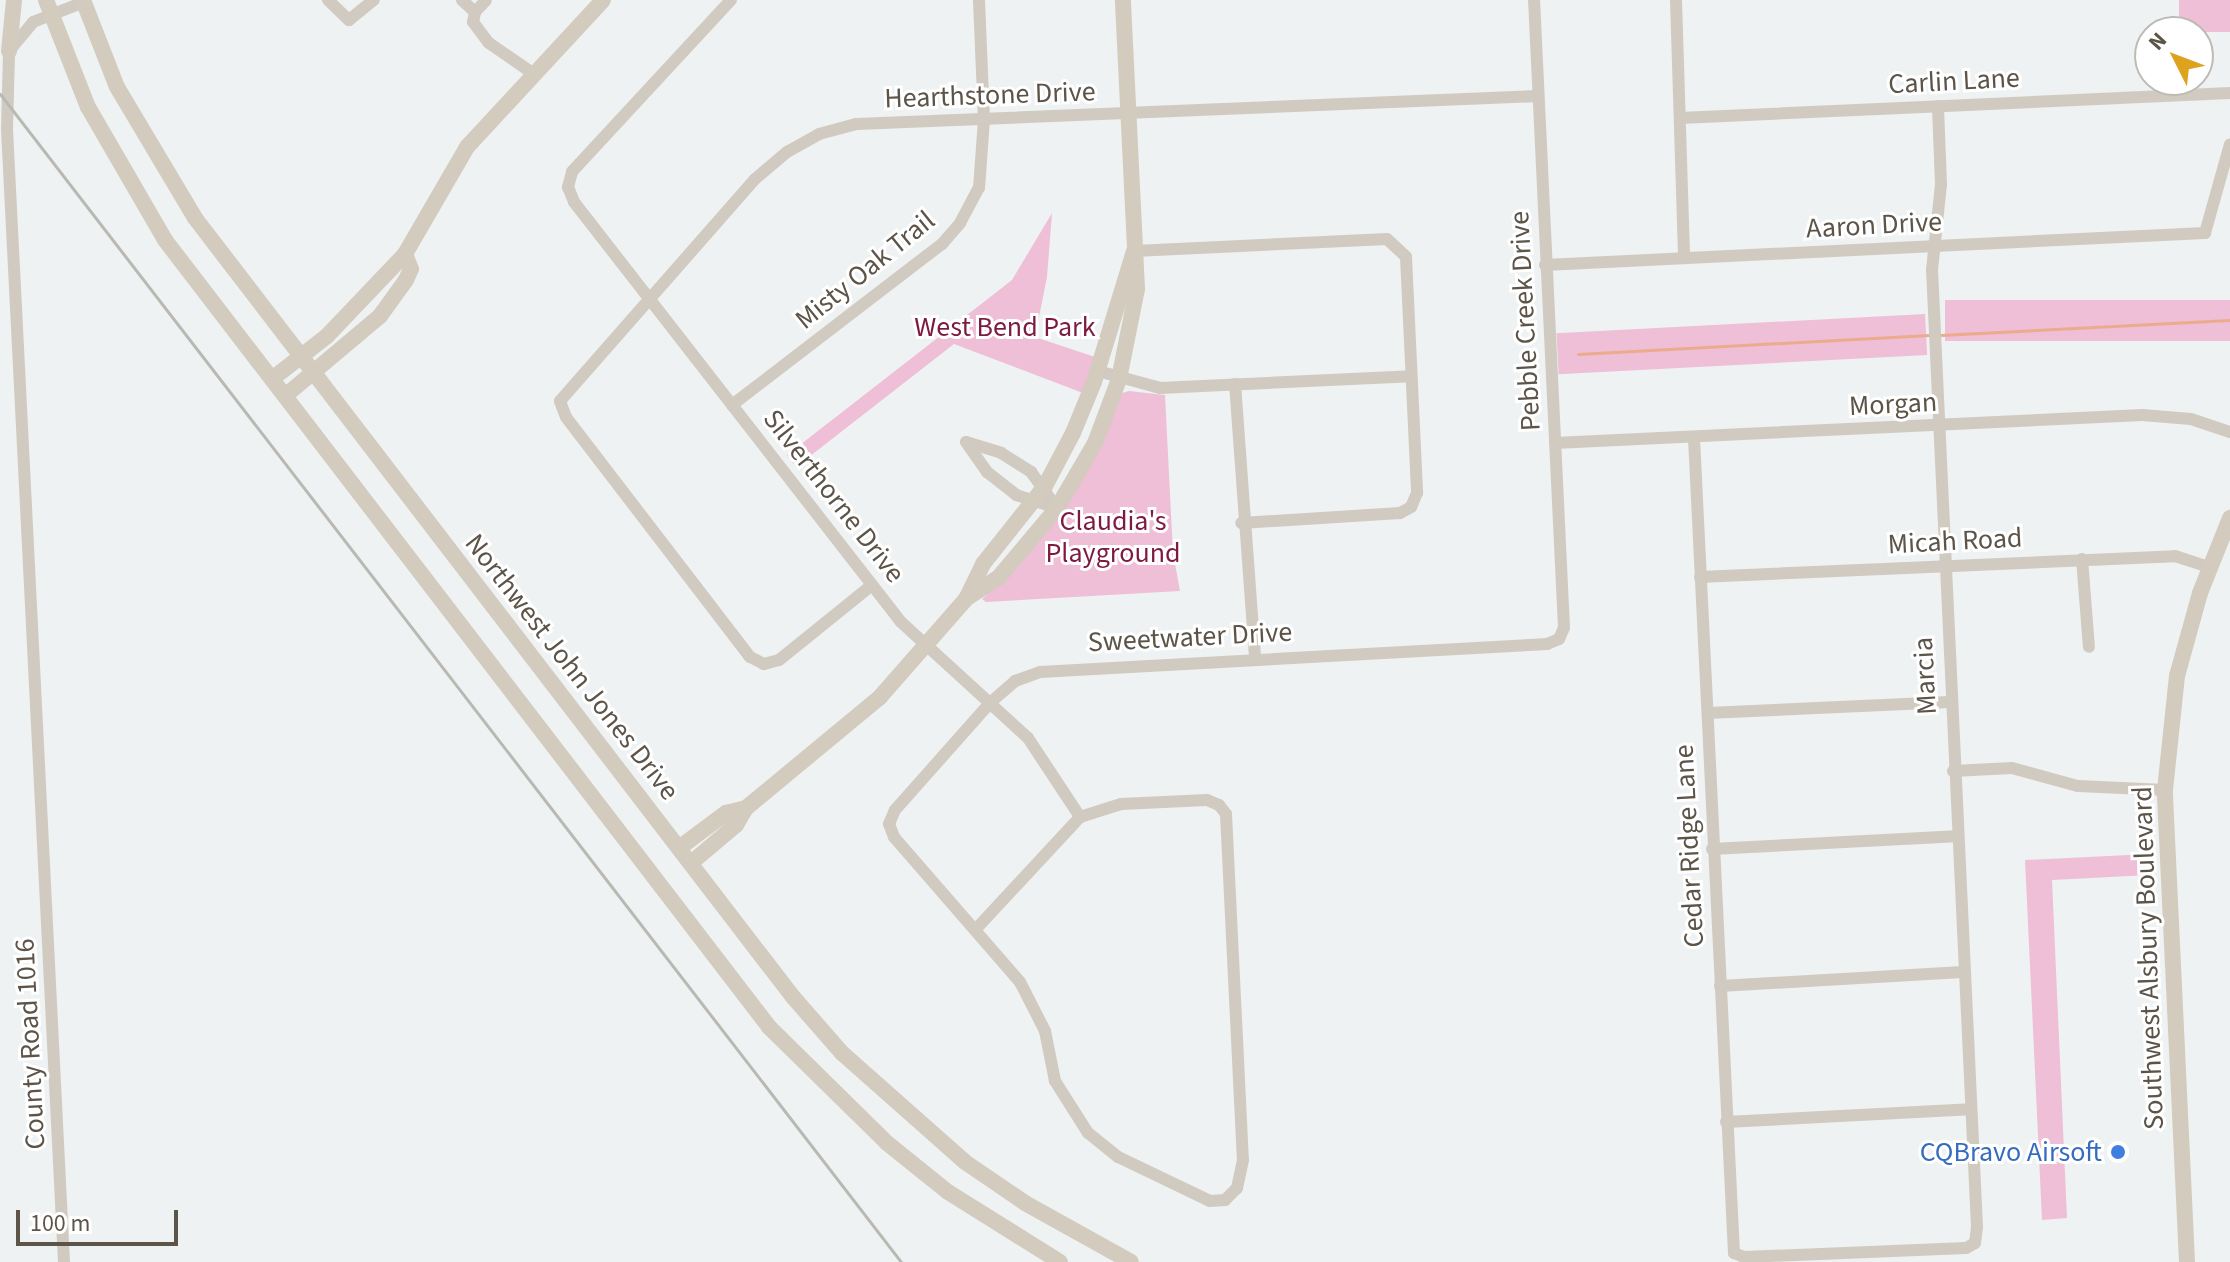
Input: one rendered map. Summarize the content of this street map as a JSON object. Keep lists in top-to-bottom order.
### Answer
{
  "streets": {
    "main road": ["Northwest John Jones Drive", "Southwest Alsbury Boulevard"],
    "street": [
      "Carlin Lane",
      "Hearthstone Drive",
      "Aaron Drive",
      "Misty Oak Trail",
      "Pebble Creek Drive",
      "Morgan",
      "Silverthorne Drive",
      "Micah Road",
      "Sweetwater Drive",
      "Marcia",
      "Cedar Ridge Lane",
      "County Road 1016"
    ]
  },
  "crossings": [
    ["Carlin Lane", "Marcia"],
    ["Hearthstone Drive", "Misty Oak Trail"],
    ["Hearthstone Drive", "Pebble Creek Drive"],
    ["Hearthstone Drive", "Silverthorne Drive"],
    ["Aaron Drive", "Pebble Creek Drive"],
    ["Aaron Drive", "Marcia"],
    ["Misty Oak Trail", "Silverthorne Drive"],
    ["Pebble Creek Drive", "Morgan"],
    ["Pebble Creek Drive", "Sweetwater Drive"],
    ["Morgan", "Marcia"],
    ["Morgan", "Cedar Ridge Lane"],
    ["Silverthorne Drive", "Sweetwater Drive"],
    ["Micah Road", "Marcia"],
    ["Micah Road", "Cedar Ridge Lane"],
    ["Micah Road", "Southwest Alsbury Boulevard"],
    ["Marcia", "Cedar Ridge Lane"]
  ],
  "parks": ["West Bend Park", "Claudia's Playground"],
  "places": ["CQBravo Airsoft"],
  "scale_bar": "100 m",
  "north": "top left"
}
